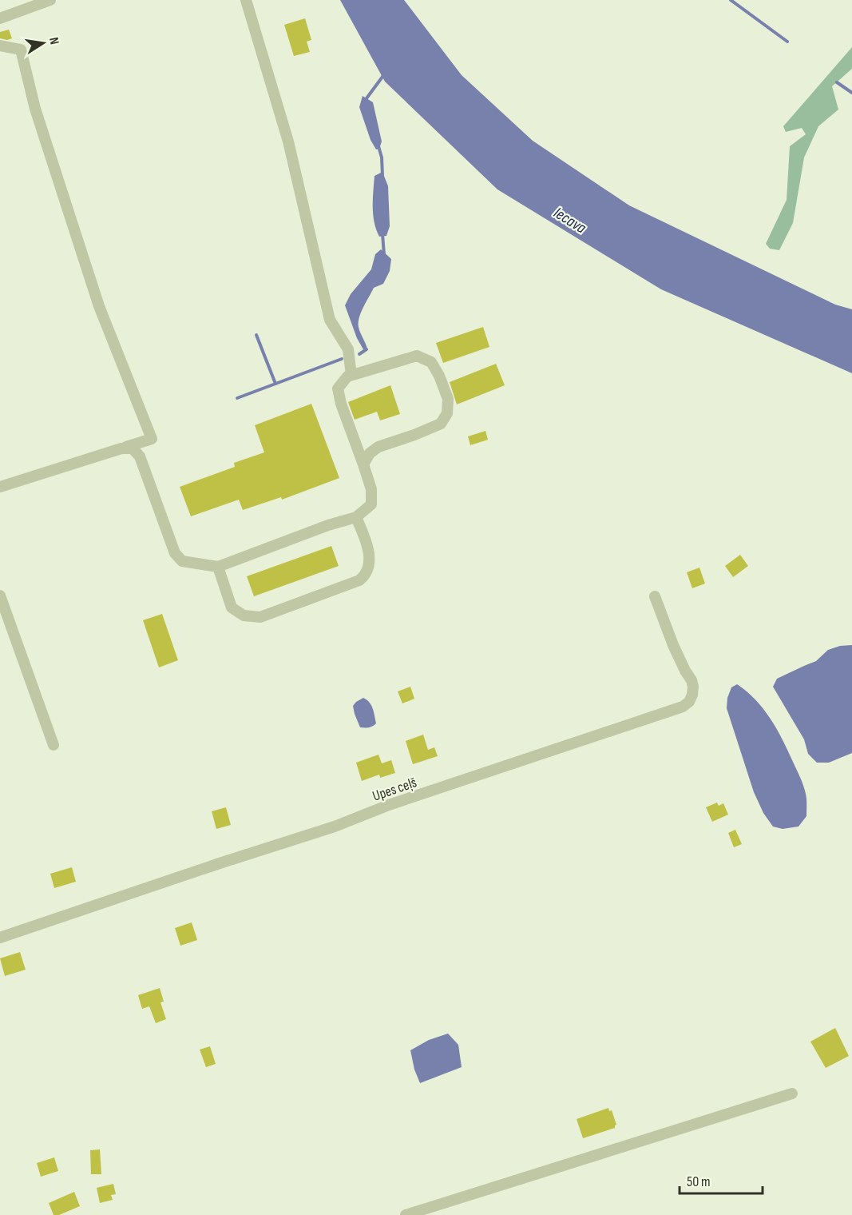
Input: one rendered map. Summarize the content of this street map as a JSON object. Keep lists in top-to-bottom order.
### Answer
{
  "streets": {
    "street": ["Upes ceļš"]
  },
  "water": ["Iecava"],
  "scale_bar": "50 m",
  "north": "right"
}
